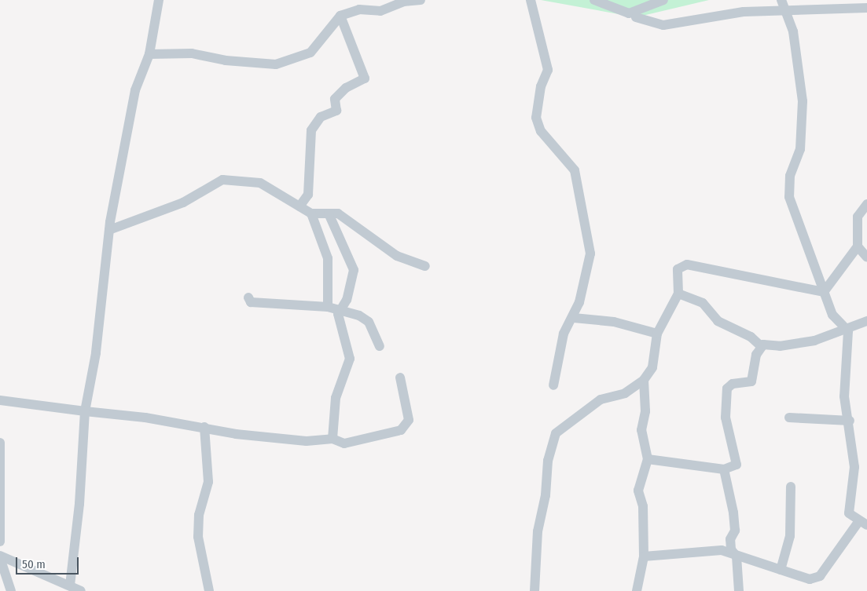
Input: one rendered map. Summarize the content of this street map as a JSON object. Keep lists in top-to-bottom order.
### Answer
{
  "scale_bar": "50 m"
}
